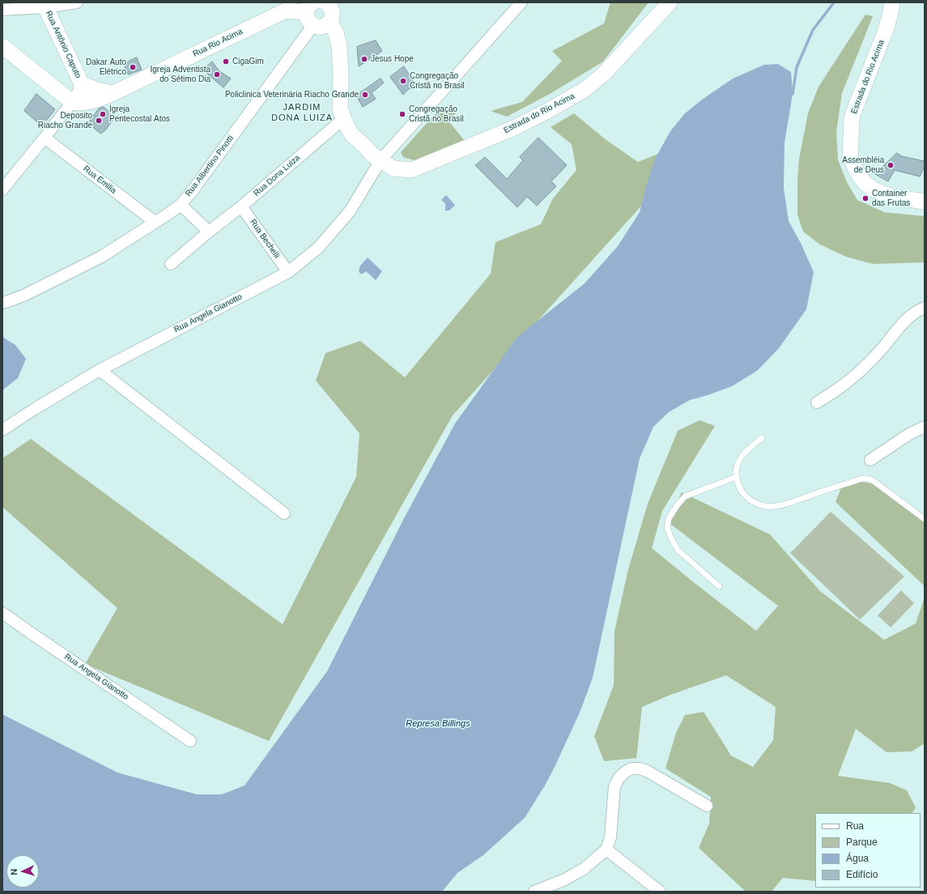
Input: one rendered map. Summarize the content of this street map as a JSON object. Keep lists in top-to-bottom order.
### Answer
{
  "streets": {
    "main road": ["Rua Rio Acima", "Rua Antônio Caputo", "Estrada do Rio Acima"],
    "street": [
      "Rua Albertino Pinotti",
      "Rua Dona Luiza",
      "Rua Emilia",
      "Rua Bechelli",
      "Rua Angela Gianotto"
    ]
  },
  "crossings": [
    ["Rua Rio Acima", "Rua Antônio Caputo"],
    ["Rua Rio Acima", "Rua Albertino Pinotti"],
    ["Estrada do Rio Acima", "Rua Angela Gianotto"],
    ["Rua Albertino Pinotti", "Rua Emilia"],
    ["Rua Dona Luiza", "Rua Bechelli"],
    ["Rua Bechelli", "Rua Angela Gianotto"]
  ],
  "districts": ["JARDIM DONA LUIZA"],
  "water": ["Represa Billings"],
  "places": [
    "Jesus Hope",
    "CigaGim",
    "Dakar Auto Elétrico",
    "Igreja Adventista do Sétimo Dia",
    "Congregação Cristâ no Brasil",
    "Policlinica Veterinária Riacho Grande",
    "Igreja Pentecostal Atos",
    "Congregação Cristã no Brasil",
    "Deposito Riacho Grande",
    "Assembléia de Deus",
    "Container das Frutas"
  ],
  "legend": [
    "Rua",
    "Parque",
    "Água",
    "Edifício"
  ],
  "north": "left"
}
